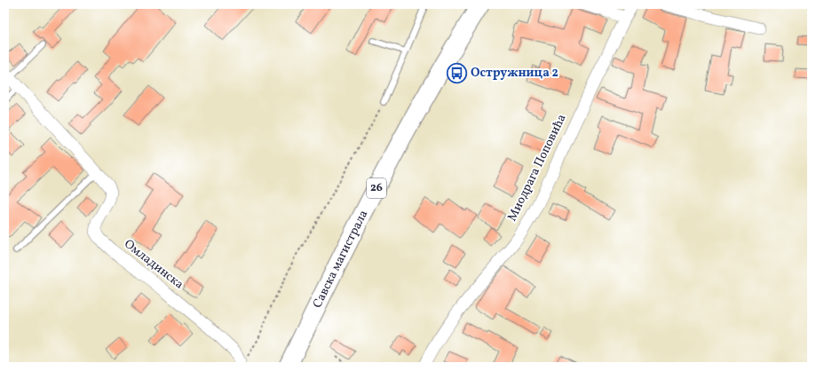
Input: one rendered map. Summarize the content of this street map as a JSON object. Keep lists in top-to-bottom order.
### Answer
{
  "streets": {
    "main road": ["26", "Савска магистрала"],
    "street": ["Миодрага Поповића", "Омладинска"]
  },
  "places": {
    "bus stop": ["Остружница 2"]
  }
}
